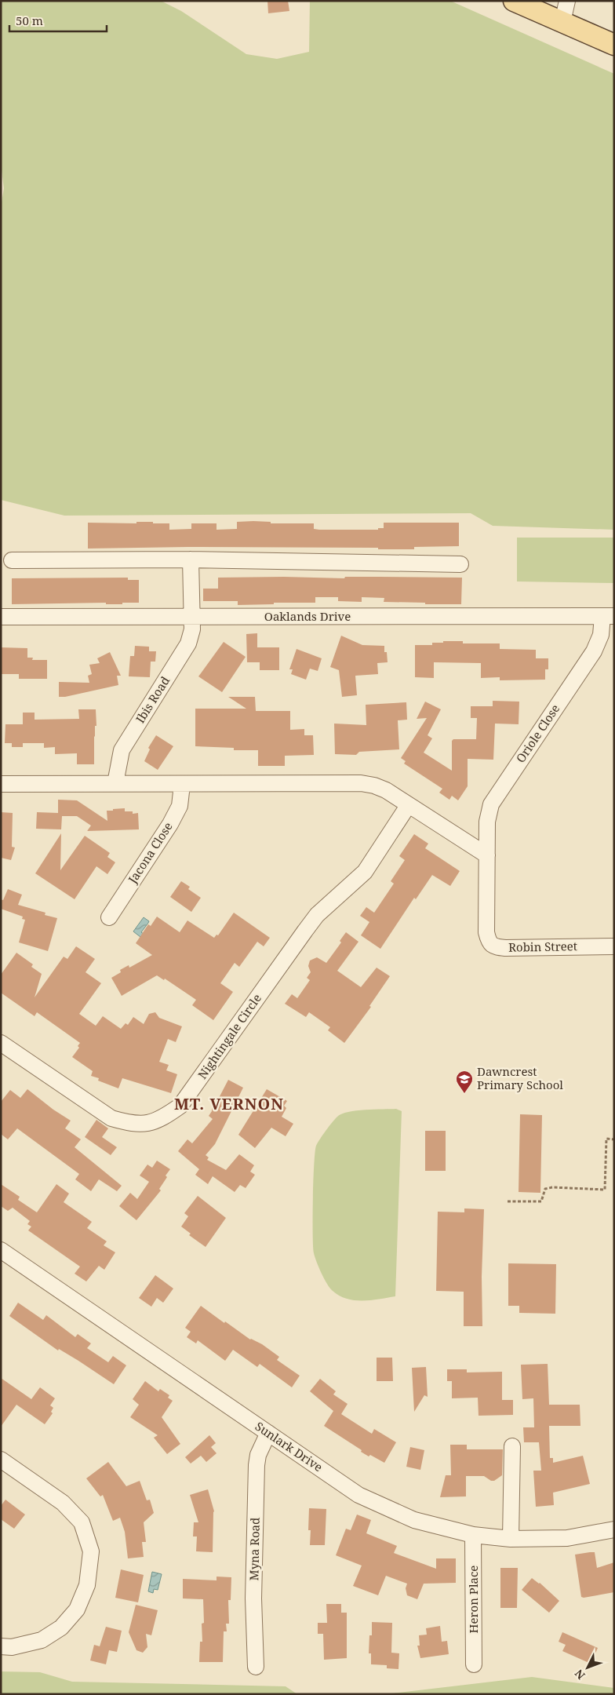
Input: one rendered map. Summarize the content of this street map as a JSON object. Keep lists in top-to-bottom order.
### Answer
{
  "streets": {
    "street": [
      "Oaklands Drive",
      "Ibis Road",
      "Oriole Close",
      "Jacona Close",
      "Robin Street",
      "Nightingale Circle",
      "Sunlark Drive",
      "Myna Road",
      "Heron Place"
    ]
  },
  "crossings": [
    ["Oaklands Drive", "Ibis Road"],
    ["Oaklands Drive", "Oriole Close"],
    ["Oriole Close", "Robin Street"],
    ["Sunlark Drive", "Myna Road"],
    ["Sunlark Drive", "Heron Place"]
  ],
  "districts": ["MT. VERNON"],
  "places": {
    "school or university": ["Dawncrest Primary School"]
  },
  "scale_bar": "50 m",
  "north": "bottom left"
}
